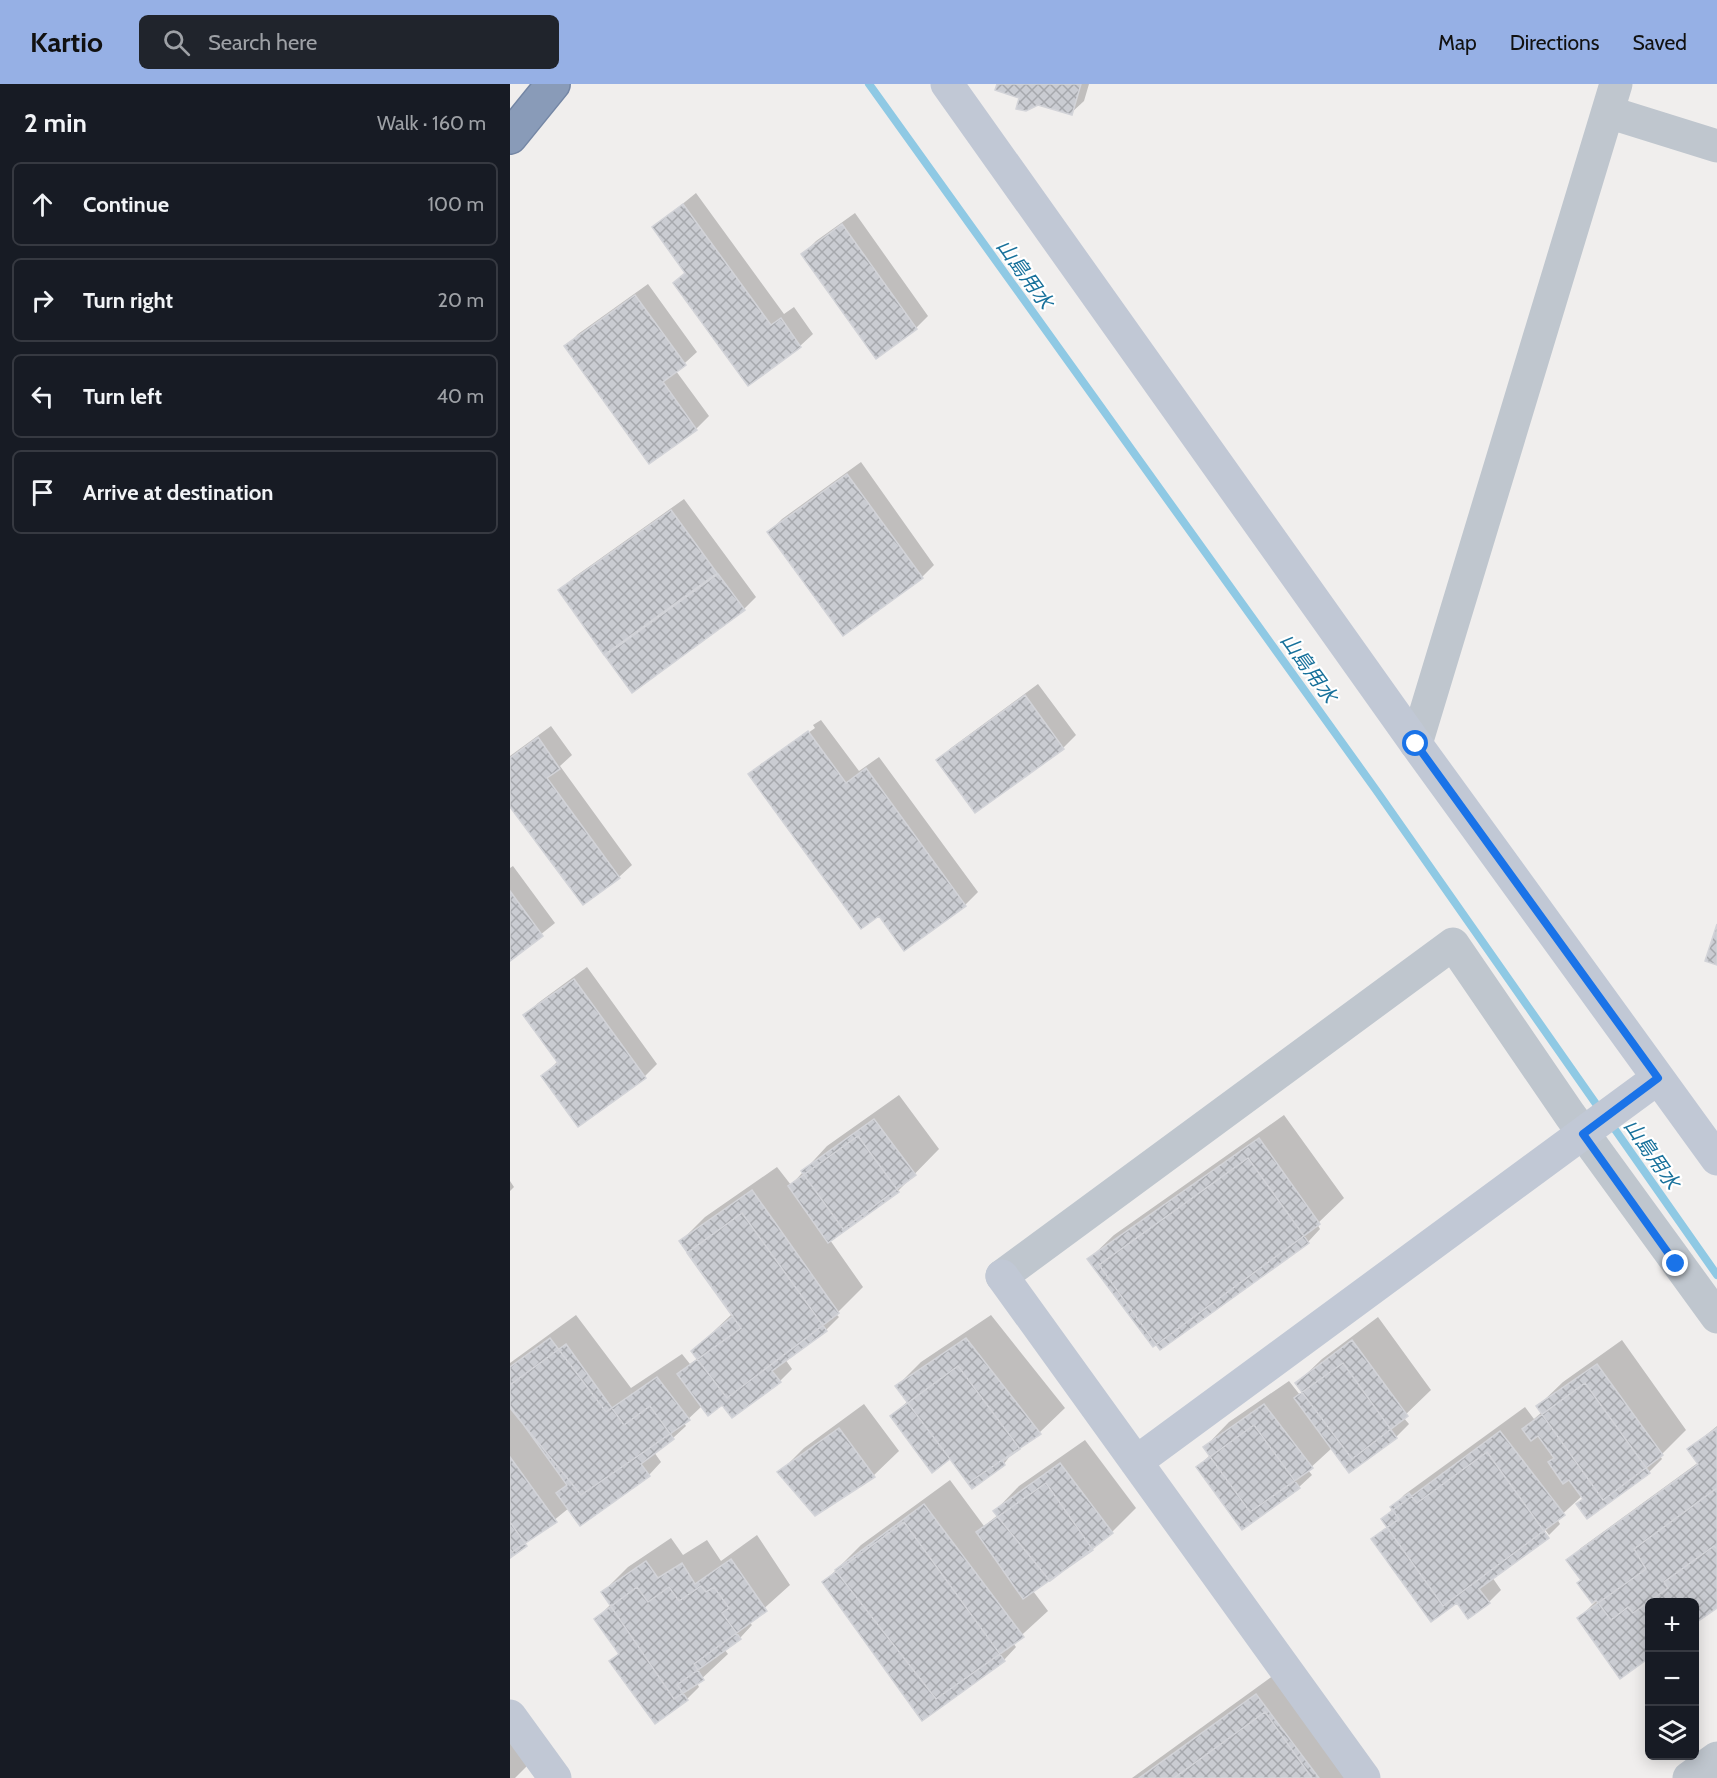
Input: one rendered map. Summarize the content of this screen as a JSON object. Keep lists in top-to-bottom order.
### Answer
{
  "water": ["山島用水"],
  "page": {
    "header": "Kartio",
    "search": "Search here",
    "nav": ["Map", "Directions", "Saved"],
    "heading": ["2 min", "Walk · 160 m"],
    "list": [
      ["Continue", "100 m"],
      ["Turn right", "20 m"],
      ["Turn left", "40 m"],
      "Arrive at destination"
    ],
    "map_buttons": ["+", "−"]
  }
}
